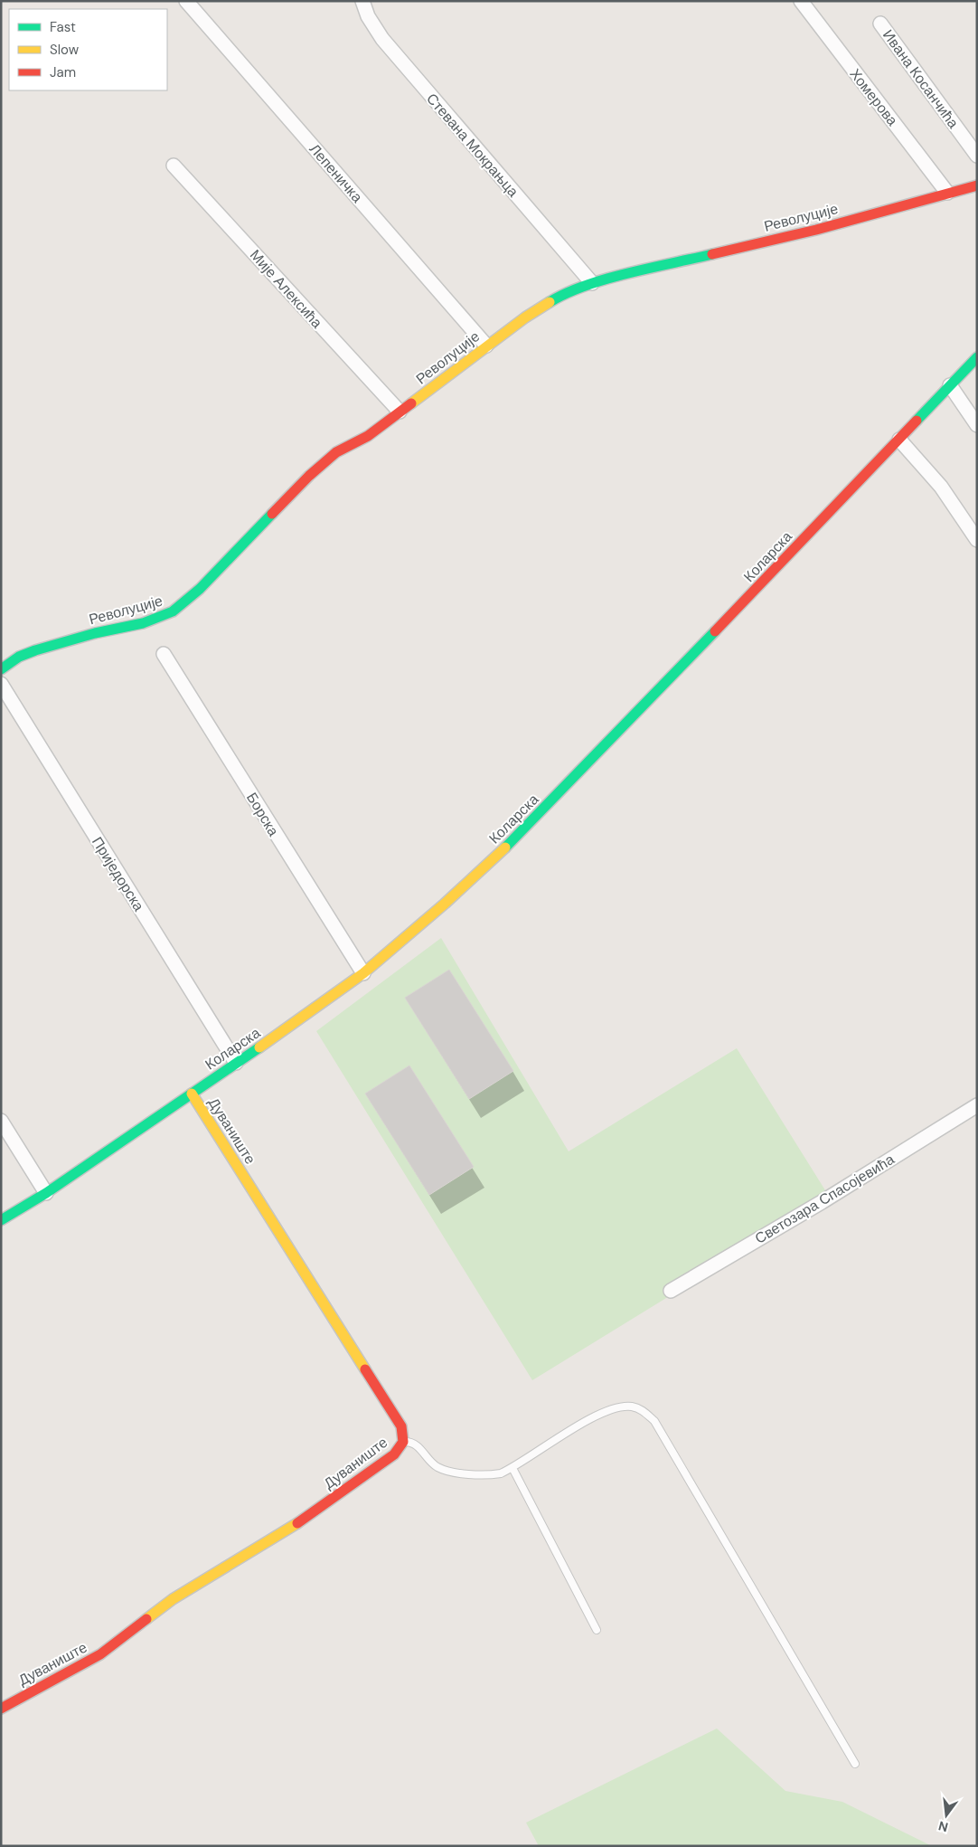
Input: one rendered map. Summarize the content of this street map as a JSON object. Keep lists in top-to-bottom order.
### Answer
{
  "streets": {
    "street": [
      "Ивана Косанчића",
      "Хомерова",
      "Стевана Мокрањца",
      "Лепеничка",
      "Револуције",
      "Мије Алексића",
      "Коларска",
      "Борска",
      "Приједорска",
      "Дуваниште",
      "Светозара Спасојевића"
    ]
  },
  "crossings": [
    ["Хомерова", "Револуције"],
    ["Стевана Мокрањца", "Револуције"],
    ["Лепеничка", "Револуције"],
    ["Револуције", "Мије Алексића"],
    ["Коларска", "Борска"],
    ["Коларска", "Приједорска"],
    ["Коларска", "Дуваниште"]
  ],
  "legend": ["Fast", "Slow", "Jam"],
  "north": "bottom"
}
